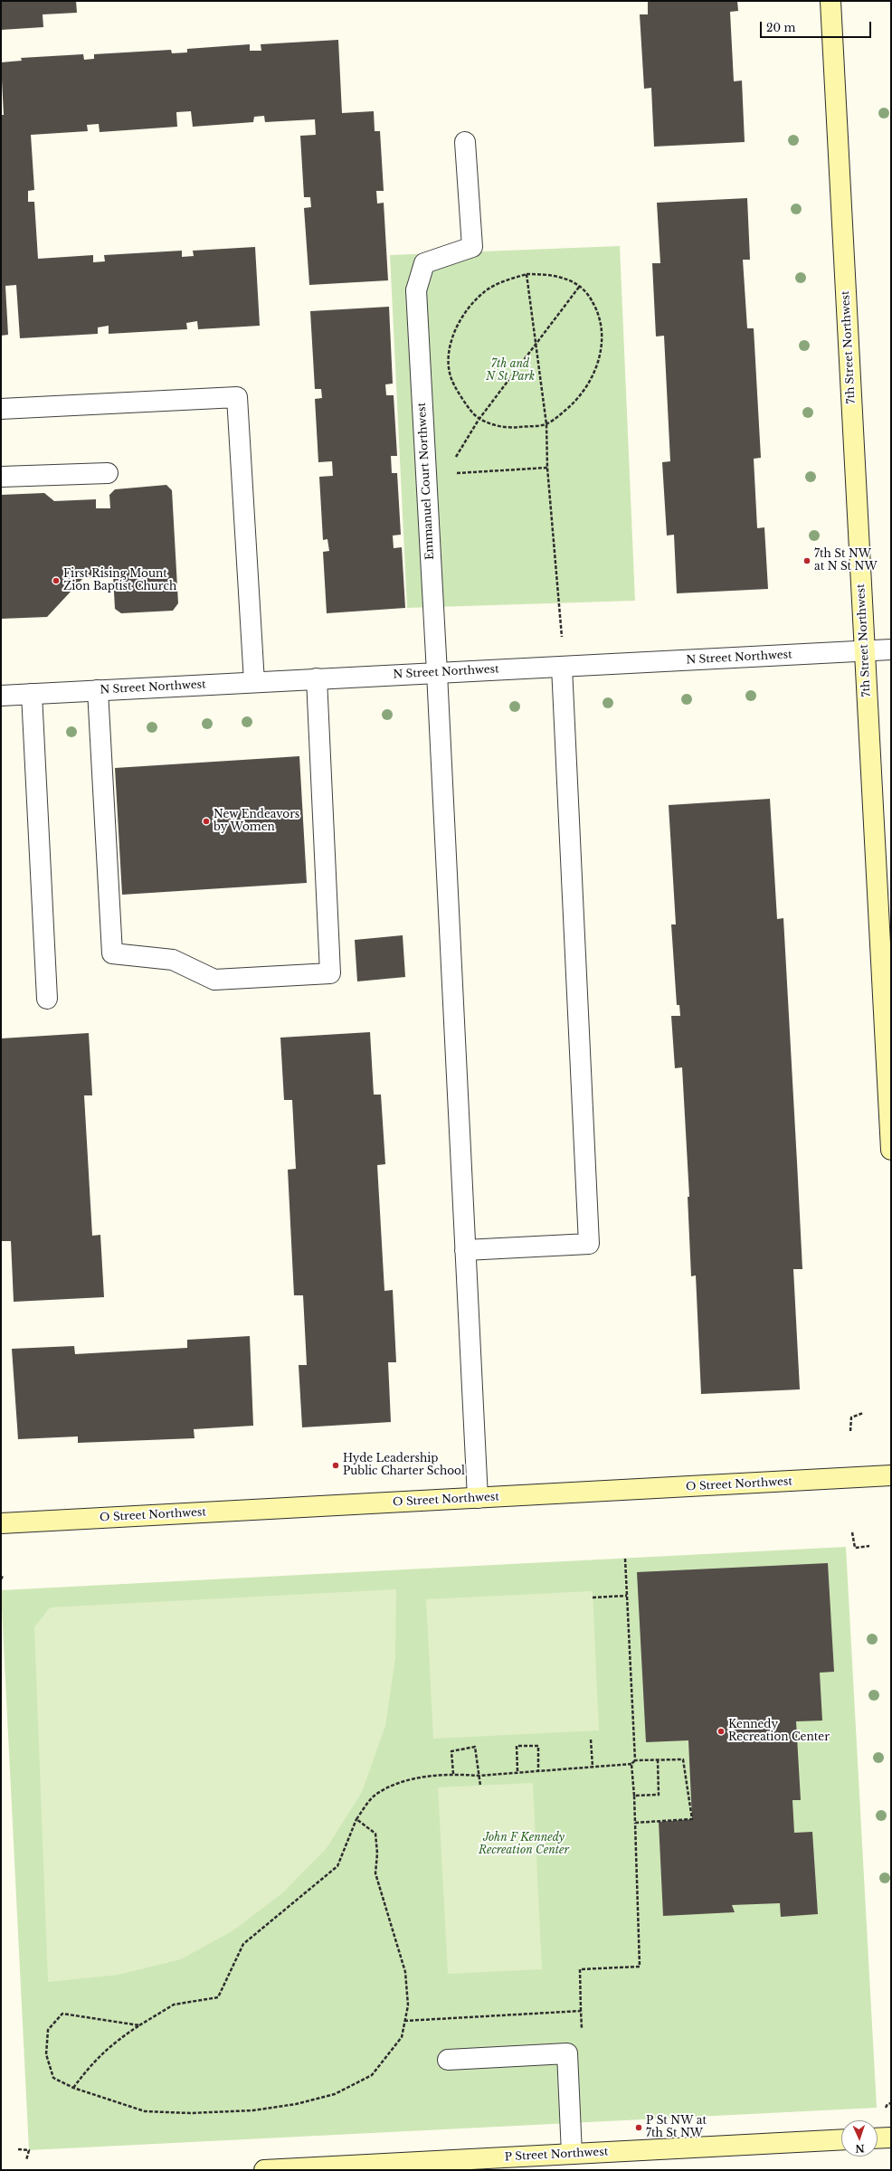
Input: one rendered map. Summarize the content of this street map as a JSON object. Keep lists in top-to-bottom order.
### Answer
{
  "streets": {
    "street": [
      "7th Street Northwest",
      "Emmanuel Court Northwest",
      "N Street Northwest",
      "O Street Northwest",
      "P Street Northwest"
    ]
  },
  "crossings": [
    ["7th Street Northwest", "N Street Northwest"],
    ["Emmanuel Court Northwest", "N Street Northwest"],
    ["Emmanuel Court Northwest", "O Street Northwest"]
  ],
  "parks": ["7th and N St Park", "John F Kennedy Recreation Center"],
  "places": [
    "7th St NW at N St NW",
    "First Rising Mount Zion Baptist Church",
    "New Endeavors by Women",
    "Hyde Leadership Public Charter School",
    "Kennedy Recreation Center",
    "P St NW at 7th St NW"
  ],
  "scale_bar": "20 m",
  "north": "bottom"
}
